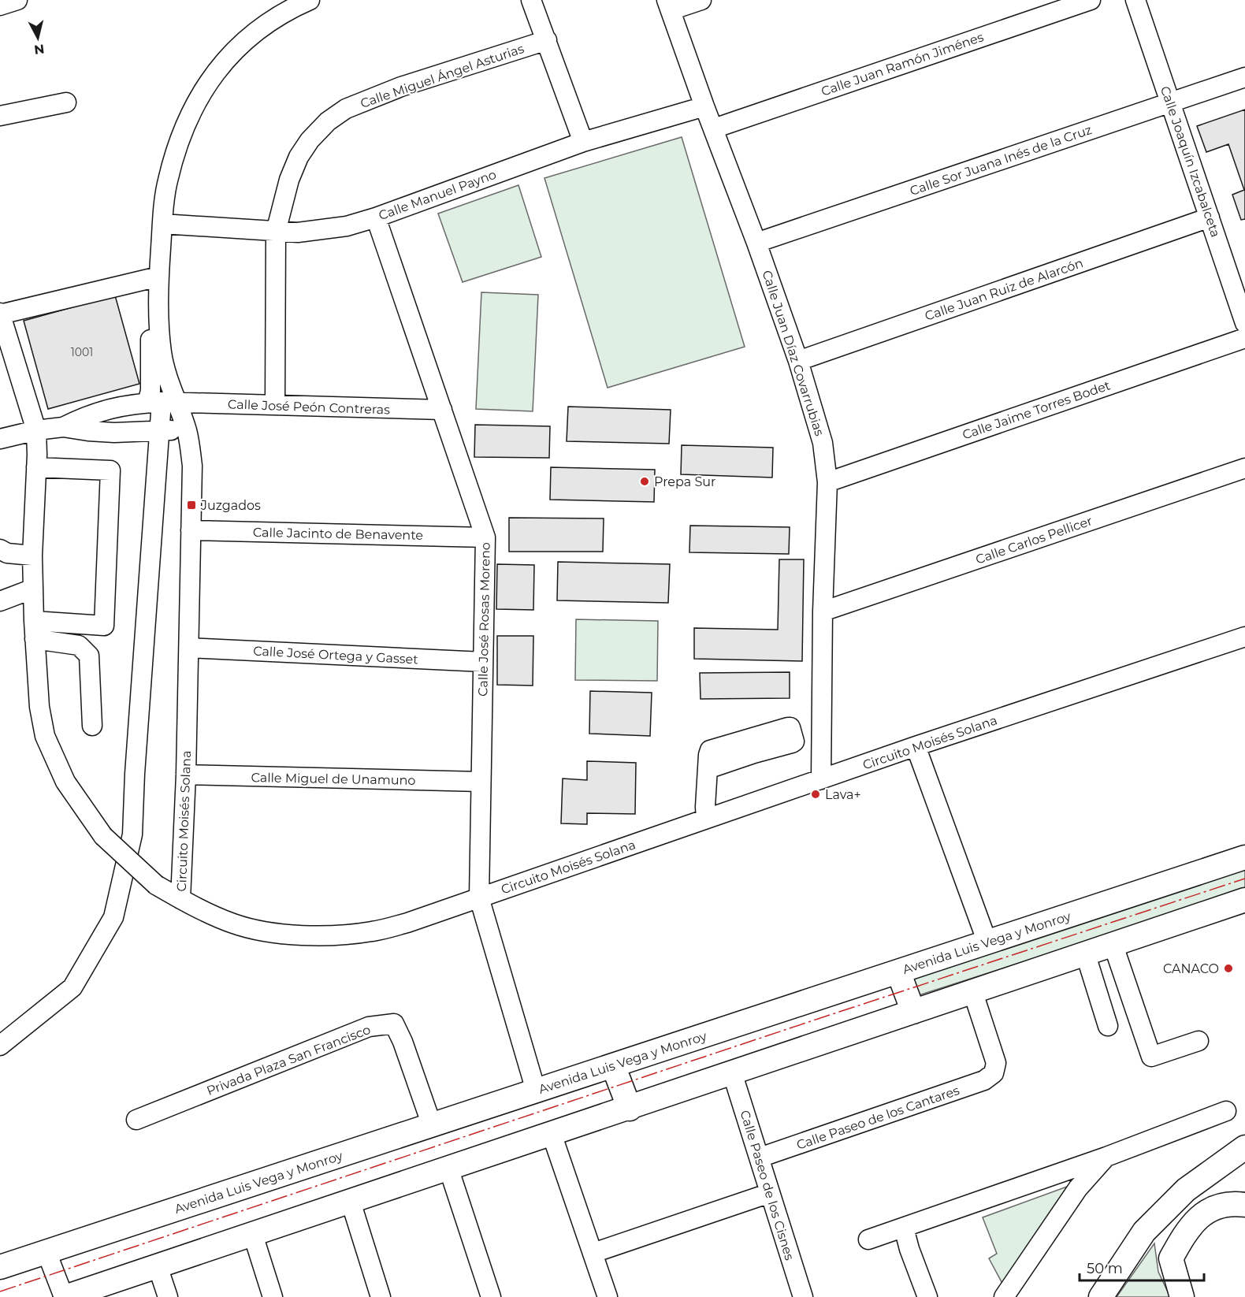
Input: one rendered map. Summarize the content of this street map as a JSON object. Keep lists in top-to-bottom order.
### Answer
{
  "streets": {
    "main road": ["Avenida Luis Vega y Monroy"],
    "street": [
      "Calle Juan Ramón Jiménes",
      "Calle Miguel Ángel Asturias",
      "Calle Sor Juana Inés de la Cruz",
      "Calle Joaquín Izcabalceta",
      "Calle Manuel Payno",
      "Calle Juan Ruiz de Alarcón",
      "Calle Juan Díaz Covarrubias",
      "Calle José Peón Contreras",
      "Calle Jaime Torres Bodet",
      "Calle Jacinto de Benavente",
      "Calle Carlos Pellicer",
      "Calle José Rosas Moreno",
      "Calle José Ortega y Gasset",
      "Circuito Moisés Solana",
      "Calle Miguel de Unamuno",
      "Privada Plaza San Francisco",
      "Calle Paseo de los Cantares",
      "Calle Paseo de los Cisnes"
    ]
  },
  "crossings": [
    ["Calle Juan Ramón Jiménes", "Calle Juan Díaz Covarrubias"],
    ["Calle Miguel Ángel Asturias", "Calle Manuel Payno"],
    ["Calle Miguel Ángel Asturias", "Calle José Peón Contreras"],
    ["Calle Sor Juana Inés de la Cruz", "Calle Joaquín Izcabalceta"],
    ["Calle Sor Juana Inés de la Cruz", "Calle Juan Díaz Covarrubias"],
    ["Calle Joaquín Izcabalceta", "Calle Juan Ruiz de Alarcón"],
    ["Calle Manuel Payno", "Calle Juan Díaz Covarrubias"],
    ["Calle Manuel Payno", "Calle José Rosas Moreno"],
    ["Calle Manuel Payno", "Circuito Moisés Solana"],
    ["Calle Juan Ruiz de Alarcón", "Calle Juan Díaz Covarrubias"],
    ["Calle Juan Díaz Covarrubias", "Calle Jaime Torres Bodet"],
    ["Calle Juan Díaz Covarrubias", "Calle Carlos Pellicer"],
    ["Calle Juan Díaz Covarrubias", "Circuito Moisés Solana"],
    ["Calle José Peón Contreras", "Calle José Rosas Moreno"],
    ["Calle José Peón Contreras", "Circuito Moisés Solana"],
    ["Calle Jacinto de Benavente", "Calle José Rosas Moreno"],
    ["Calle Jacinto de Benavente", "Circuito Moisés Solana"],
    ["Calle José Rosas Moreno", "Calle José Ortega y Gasset"],
    ["Calle José Rosas Moreno", "Circuito Moisés Solana"],
    ["Calle José Rosas Moreno", "Calle Miguel de Unamuno"],
    ["Calle José Rosas Moreno", "Avenida Luis Vega y Monroy"],
    ["Calle José Ortega y Gasset", "Circuito Moisés Solana"],
    ["Circuito Moisés Solana", "Calle Miguel de Unamuno"],
    ["Avenida Luis Vega y Monroy", "Privada Plaza San Francisco"],
    ["Calle Paseo de los Cantares", "Calle Paseo de los Cisnes"]
  ],
  "places": {
    "other": ["Prepa Sur", "Lava+", "CANACO"],
    "transit": ["Juzgados"]
  },
  "house_numbers": ["1001"],
  "scale_bar": "50 m",
  "north": "bottom"
}
